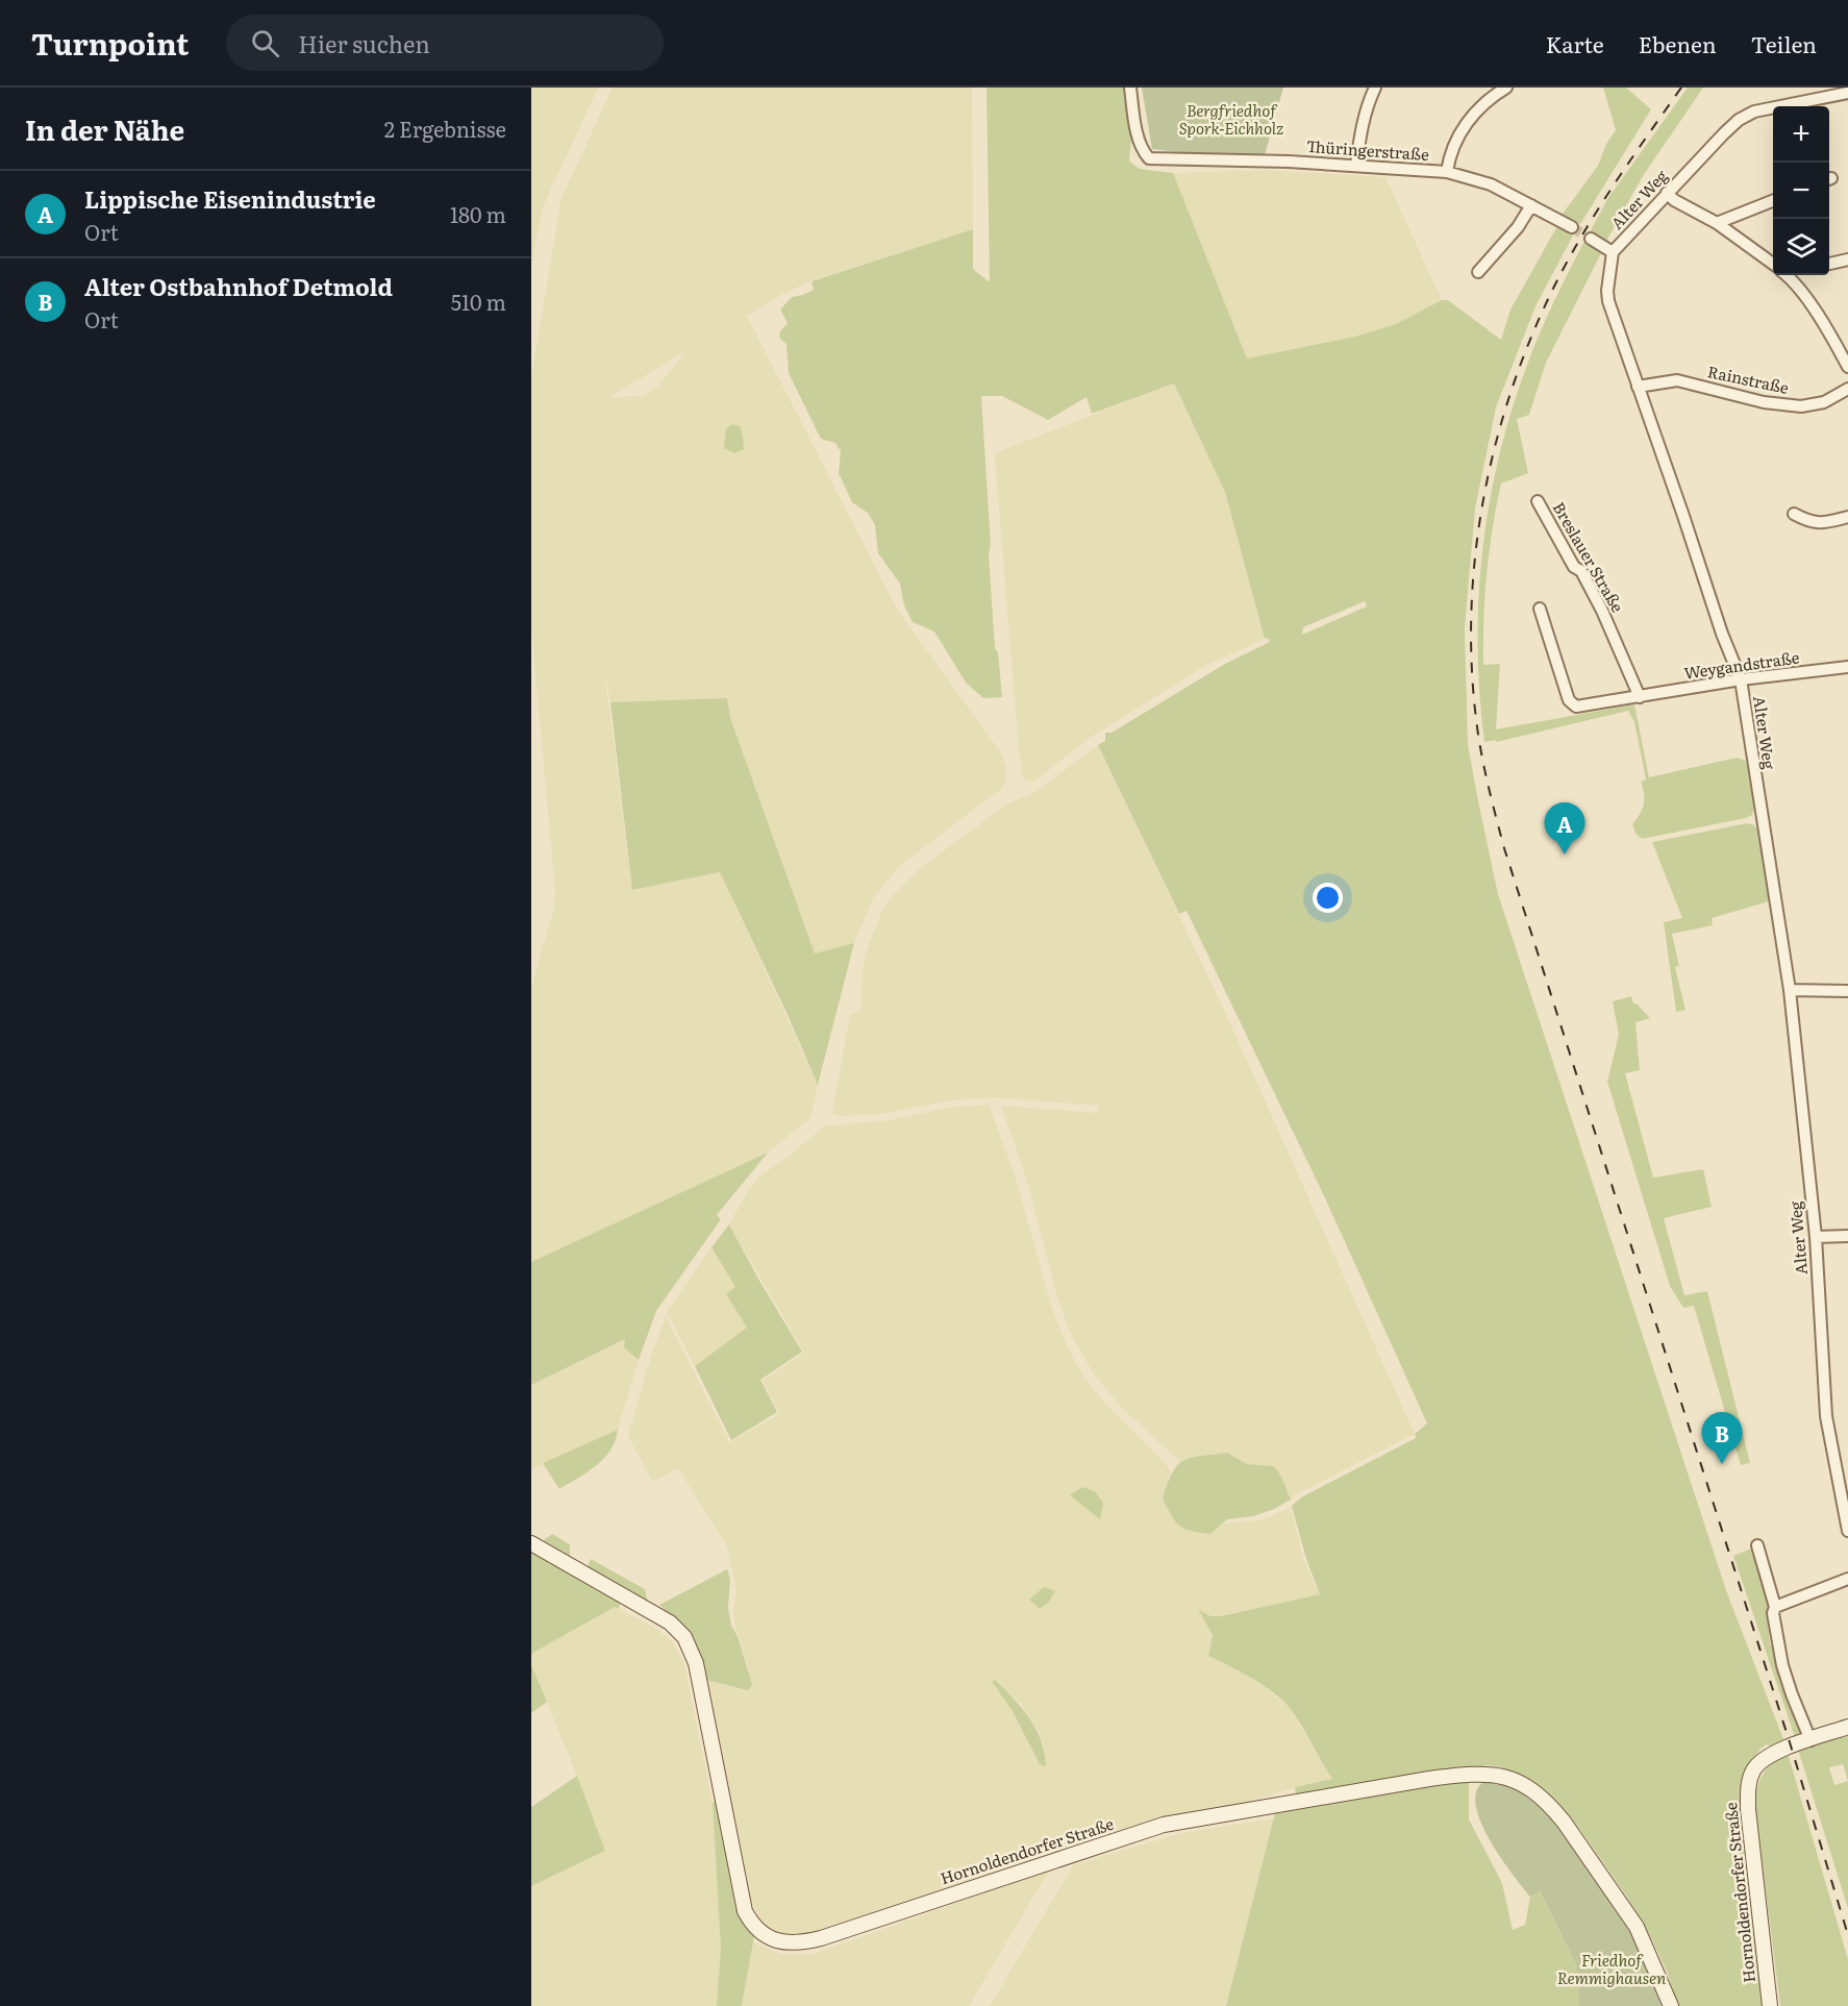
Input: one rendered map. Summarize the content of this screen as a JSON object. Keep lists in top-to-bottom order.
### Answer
{
  "streets": {
    "street": [
      "Thüringerstraße",
      "Alter Weg",
      "Rainstraße",
      "Breslauer Straße",
      "Weygandstraße",
      "Hornoldendorfer Straße"
    ]
  },
  "crossings": [
    ["Alter Weg", "Rainstraße"],
    ["Alter Weg", "Weygandstraße"],
    ["Breslauer Straße", "Weygandstraße"]
  ],
  "parks": ["Bergfriedhof Spork-Eichholz", "Friedhof Remmighausen"],
  "page": {
    "header": "Turnpoint",
    "search": "Hier suchen",
    "nav": ["Karte", "Ebenen", "Teilen"],
    "heading": ["In der Nähe", "2 Ergebnisse"],
    "map_buttons": ["+", "−"],
    "list": [
      {
        "mark": "A",
        "name": "Lippische Eisenindustrie",
        "note": "Ort",
        "value": "180 m"
      },
      {
        "mark": "B",
        "name": "Alter Ostbahnhof Detmold",
        "note": "Ort",
        "value": "510 m"
      }
    ],
    "pins": ["A", "B"]
  }
}
